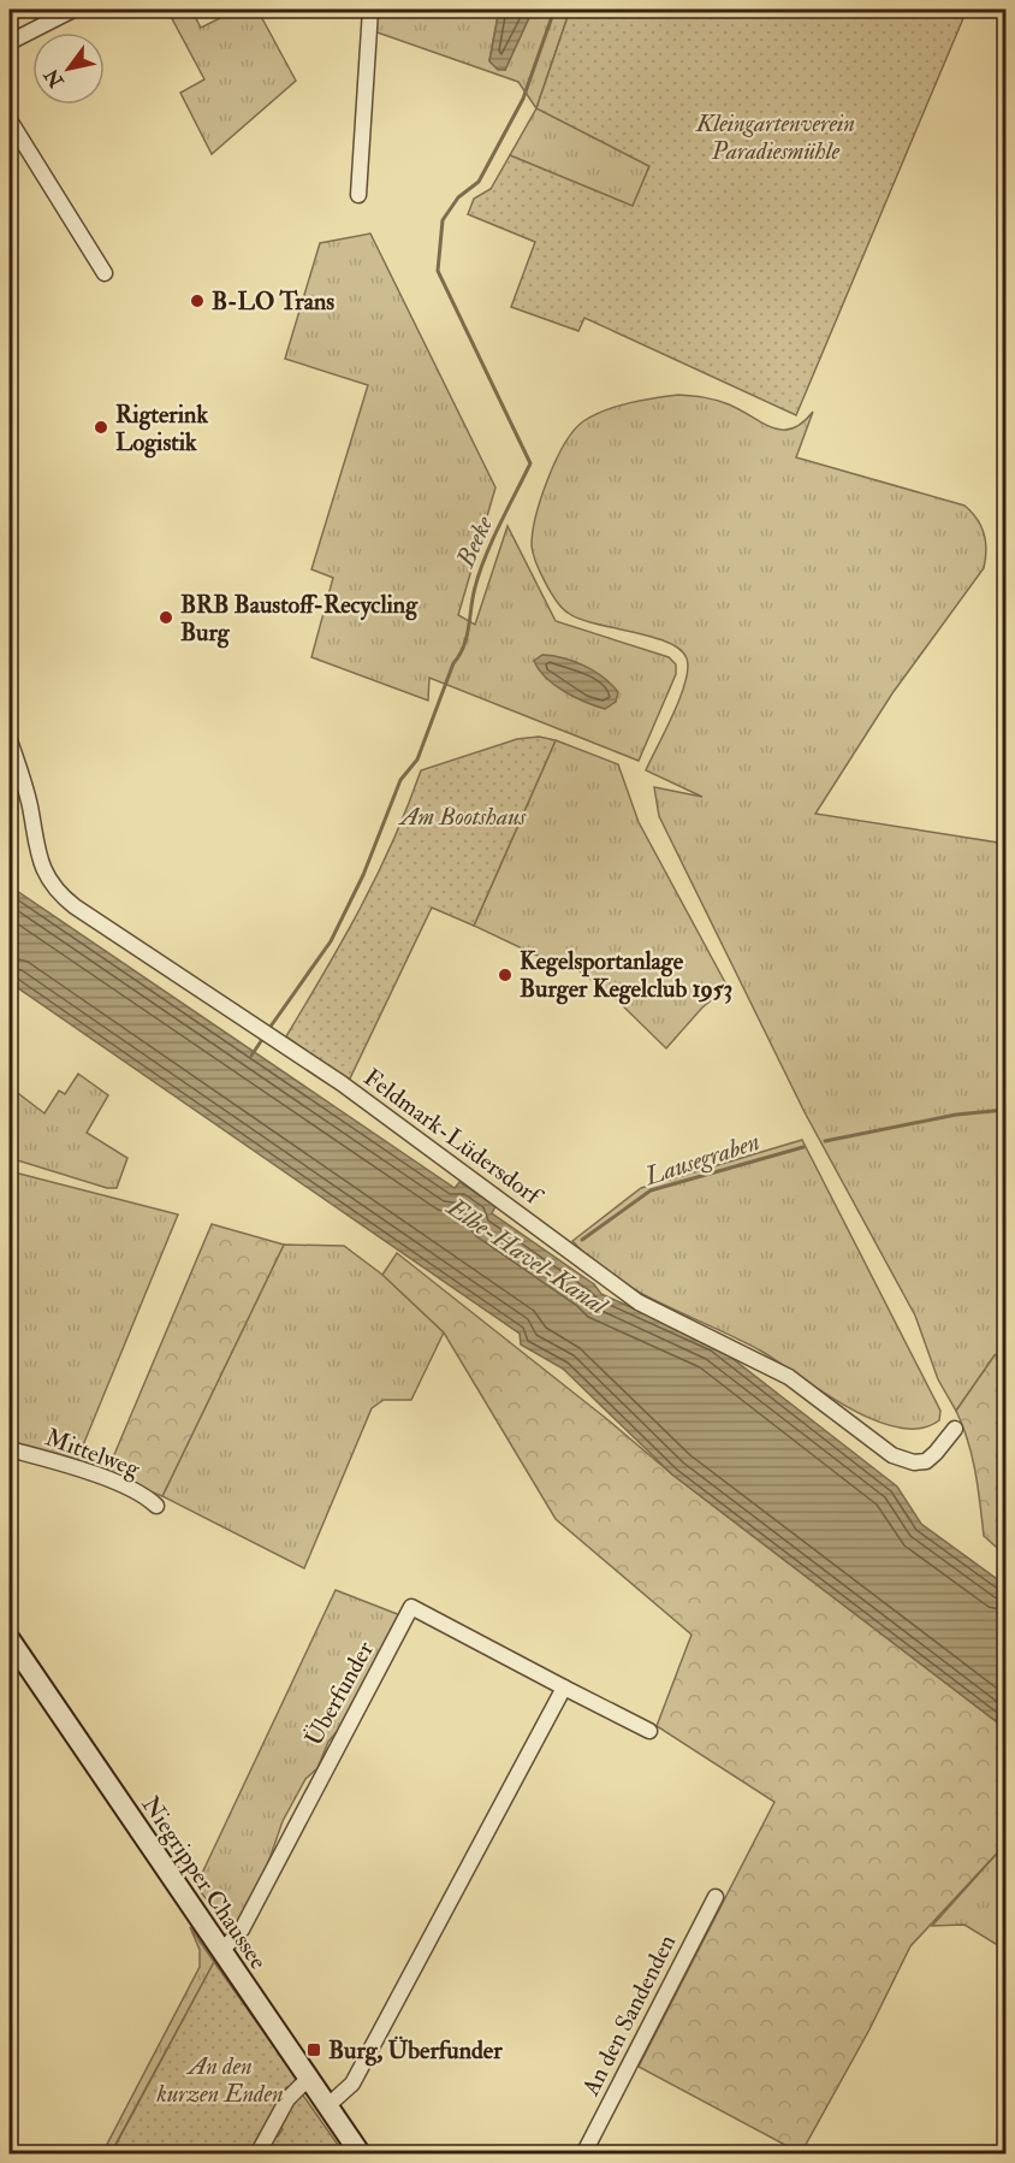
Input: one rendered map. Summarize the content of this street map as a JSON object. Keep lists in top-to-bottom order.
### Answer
{
  "streets": {
    "main road": ["Niegripper Chaussee"],
    "street": [
      "Feldmark-Lüdersdorf",
      "Mittelweg",
      "Überfunder",
      "An den Sandenden"
    ]
  },
  "crossings": [
    ["Überfunder", "Niegripper Chaussee"]
  ],
  "water": ["Beeke", "Lausegraben", "Elbe-Havel-Kanal"],
  "parks": ["Kleingartenverein Paradiesmühle", "Am Bootshaus", "An den kurzen Enden"],
  "places": {
    "other": [
      "B-LO Trans",
      "Rigterink Logistik",
      "BRB Baustoff-Recycling Burg",
      "Kegelsportanlage Burger Kegelclub 1953"
    ],
    "transit": ["Burg, Überfunder"]
  },
  "north": "bottom left"
}
